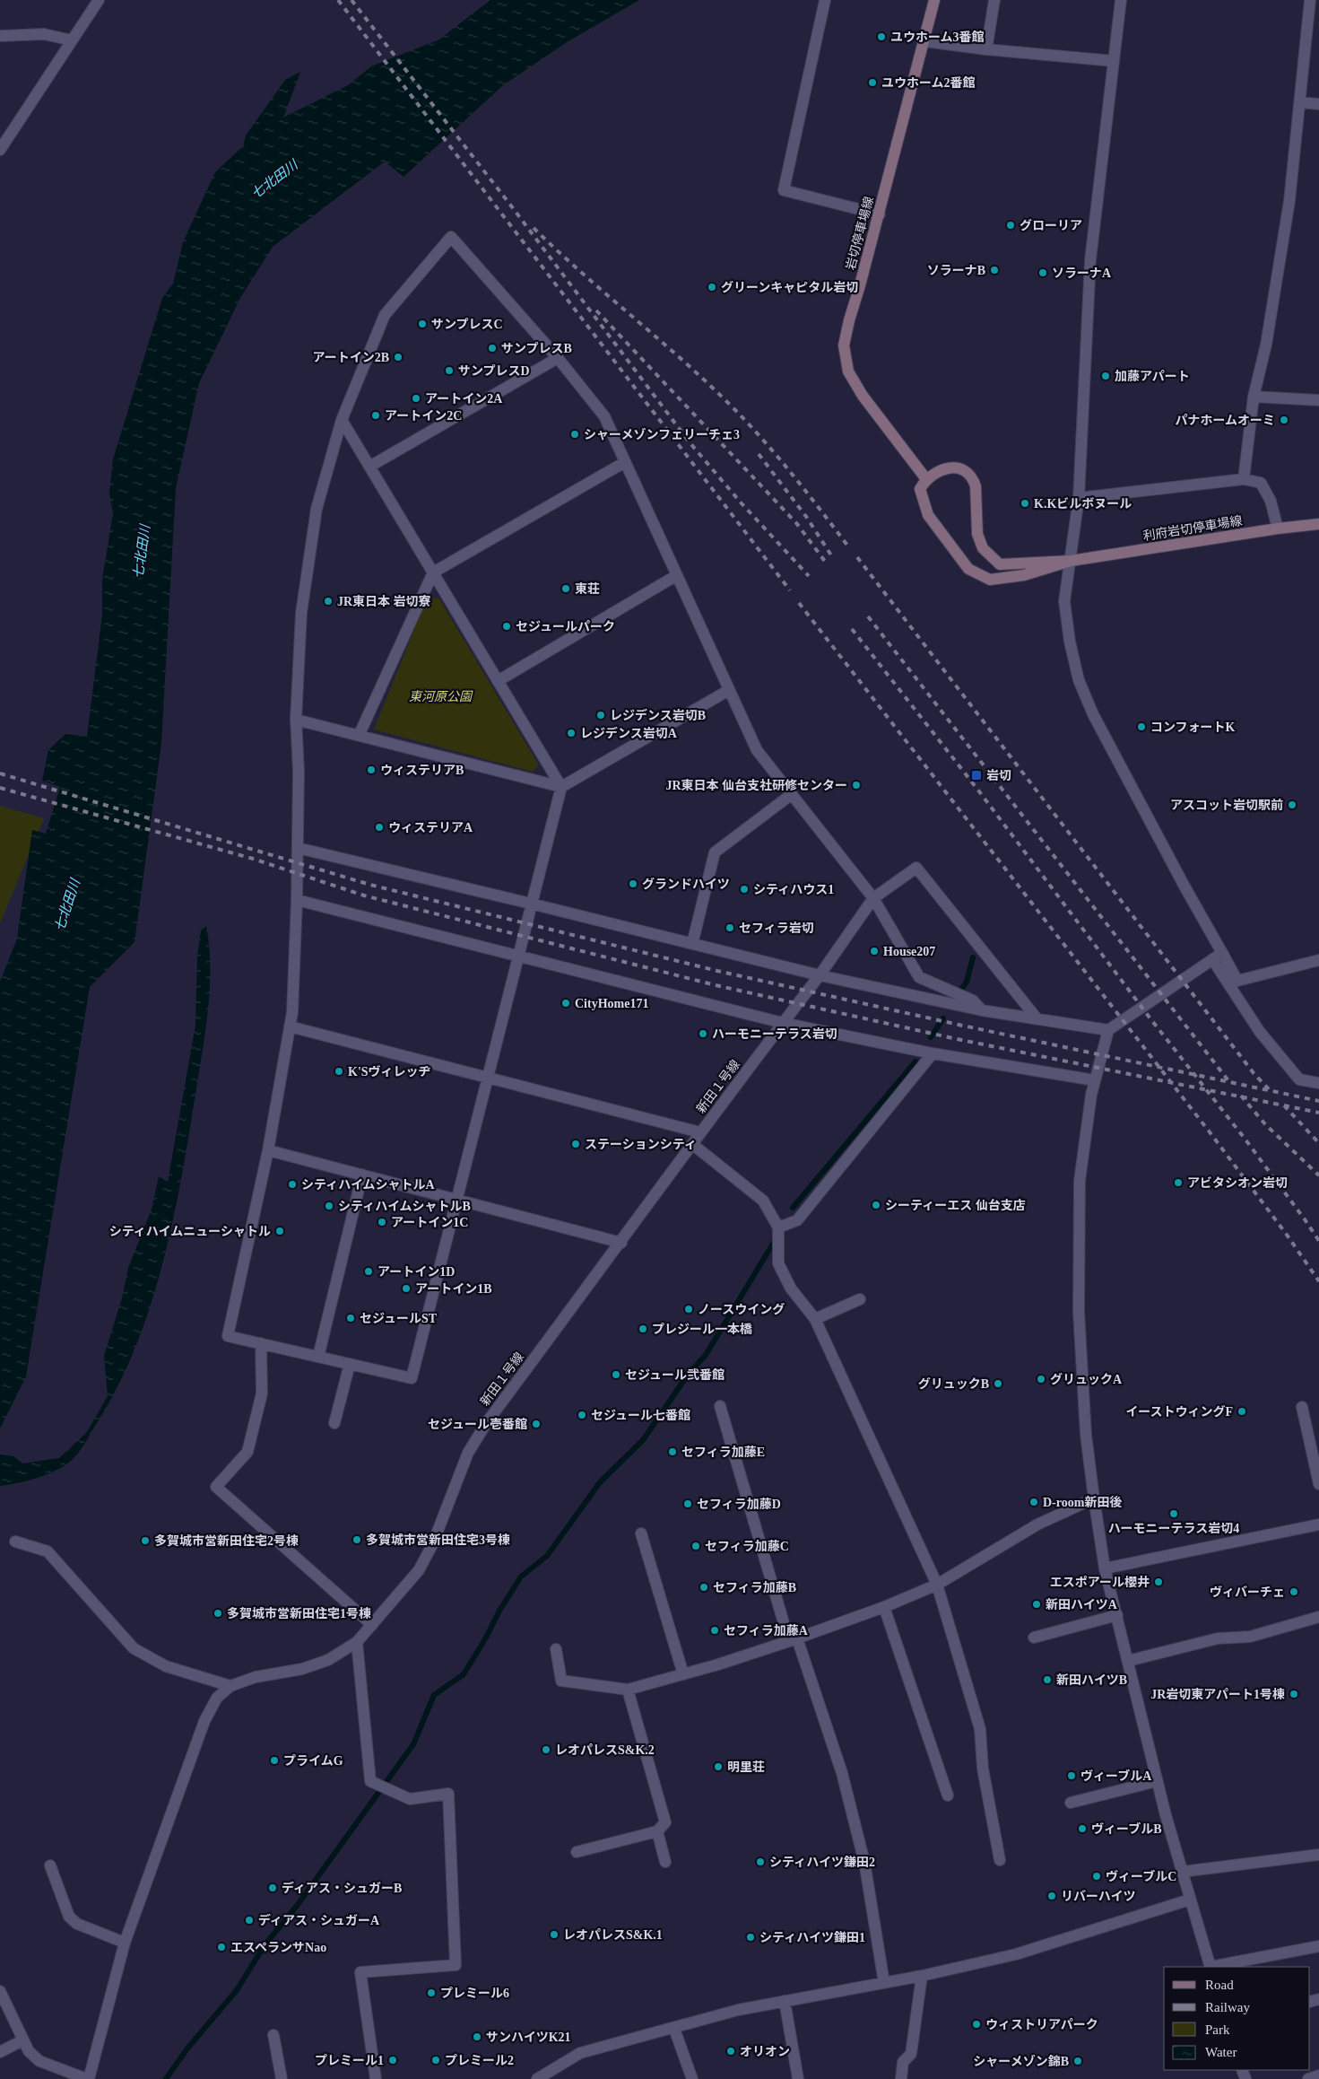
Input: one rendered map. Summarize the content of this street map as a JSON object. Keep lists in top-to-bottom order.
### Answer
{
  "streets": {
    "main road": ["岩切停車場線", "利府岩切停車場線"],
    "street": ["新田１号線"]
  },
  "crossings": [
    ["岩切停車場線", "利府岩切停車場線"]
  ],
  "water": ["七北田川"],
  "parks": ["東河原公園"],
  "places": {
    "other": [
      "ユウホーム3番館",
      "ユウホーム2番館",
      "グローリア",
      "ソラーナB",
      "ソラーナA",
      "グリーンキャピタル岩切",
      "サンプレスC",
      "サンプレスB",
      "アートイン2B",
      "サンプレスD",
      "加藤アパート",
      "アートイン2A",
      "アートイン2C",
      "パナホームオーミ",
      "シャーメゾンフェリーチェ3",
      "K.Kビルボヌール",
      "東荘",
      "JR東日本 岩切寮",
      "セジュールパーク",
      "レジデンス岩切B",
      "コンフォートK",
      "レジデンス岩切A",
      "ウィステリアB",
      "JR東日本 仙台支社研修センター",
      "アスコット岩切駅前",
      "ウィステリアA",
      "グランドハイツ",
      "シティハウス1",
      "セフィラ岩切",
      "House207",
      "CityHome171",
      "ハーモニーテラス岩切",
      "K'Sヴィレッヂ",
      "ステーションシティ",
      "アビタシオン岩切",
      "シティハイムシャトルA",
      "シーティーエス 仙台支店",
      "シティハイムシャトルB",
      "アートイン1C",
      "シティハイムニューシャトル",
      "アートイン1D",
      "アートイン1B",
      "ノースウイング",
      "セジュールST",
      "プレジール一本橋",
      "セジュール弐番館",
      "グリュックA",
      "グリュックB",
      "イーストウィングF",
      "セジュール七番館",
      "セジュール壱番館",
      "セフィラ加藤E",
      "D-room新田後",
      "セフィラ加藤D",
      "ハーモニーテラス岩切4",
      "多賀城市営新田住宅3号棟",
      "多賀城市営新田住宅2号棟",
      "セフィラ加藤C",
      "エスポアール櫻井",
      "セフィラ加藤B",
      "ヴィバーチェ",
      "新田ハイツA",
      "多賀城市営新田住宅1号棟",
      "セフィラ加藤A",
      "新田ハイツB",
      "JR岩切東アパート1号棟",
      "レオパレスS&K.2",
      "プライムG",
      "明里荘",
      "ヴィーブルA",
      "ヴィーブルB",
      "シティハイツ鎌田2",
      "ヴィーブルC",
      "ディアス・シュガーB",
      "リバーハイツ",
      "ディアス・シュガーA",
      "レオパレスS&K.1",
      "シティハイツ鎌田1",
      "エスペランサNao",
      "プレミール6",
      "ウィストリアパーク",
      "サンハイツK21",
      "オリオン",
      "プレミール1",
      "プレミール2",
      "シャーメゾン錦B"
    ],
    "transit": ["岩切"]
  },
  "legend": [
    "Road",
    "Railway",
    "Park",
    "Water"
  ]
}
